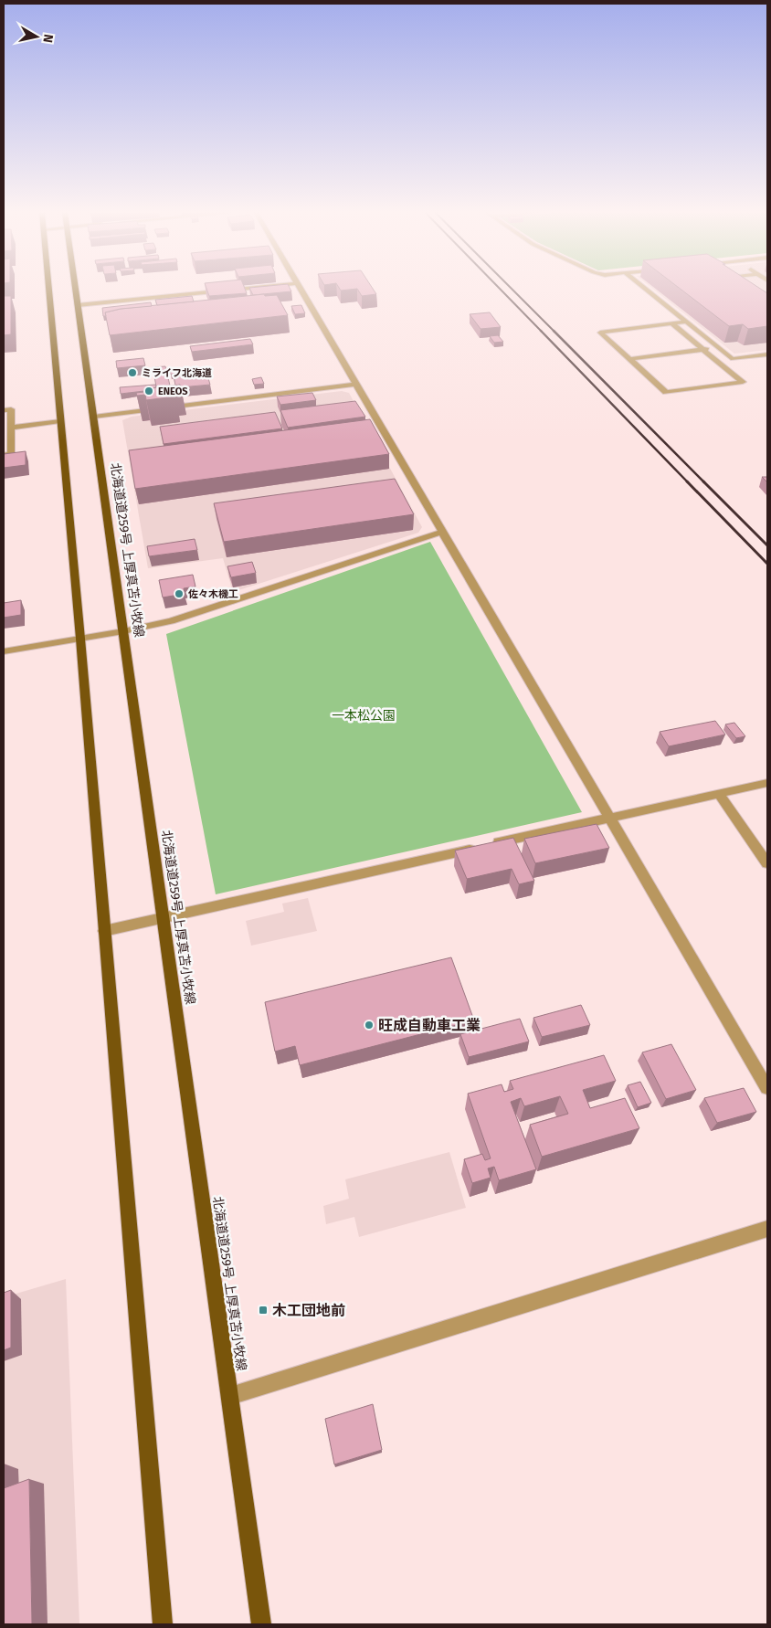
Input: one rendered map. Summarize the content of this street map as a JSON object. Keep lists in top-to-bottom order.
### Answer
{
  "streets": {
    "main road": ["北海道道259号 上厚真苫小牧線"]
  },
  "parks": ["一本松公園"],
  "places": {
    "other": [
      "ミライフ北海道",
      "ENEOS",
      "佐々木機工",
      "旺成自動車工業"
    ],
    "transit": ["木工団地前"]
  },
  "north": "right"
}
